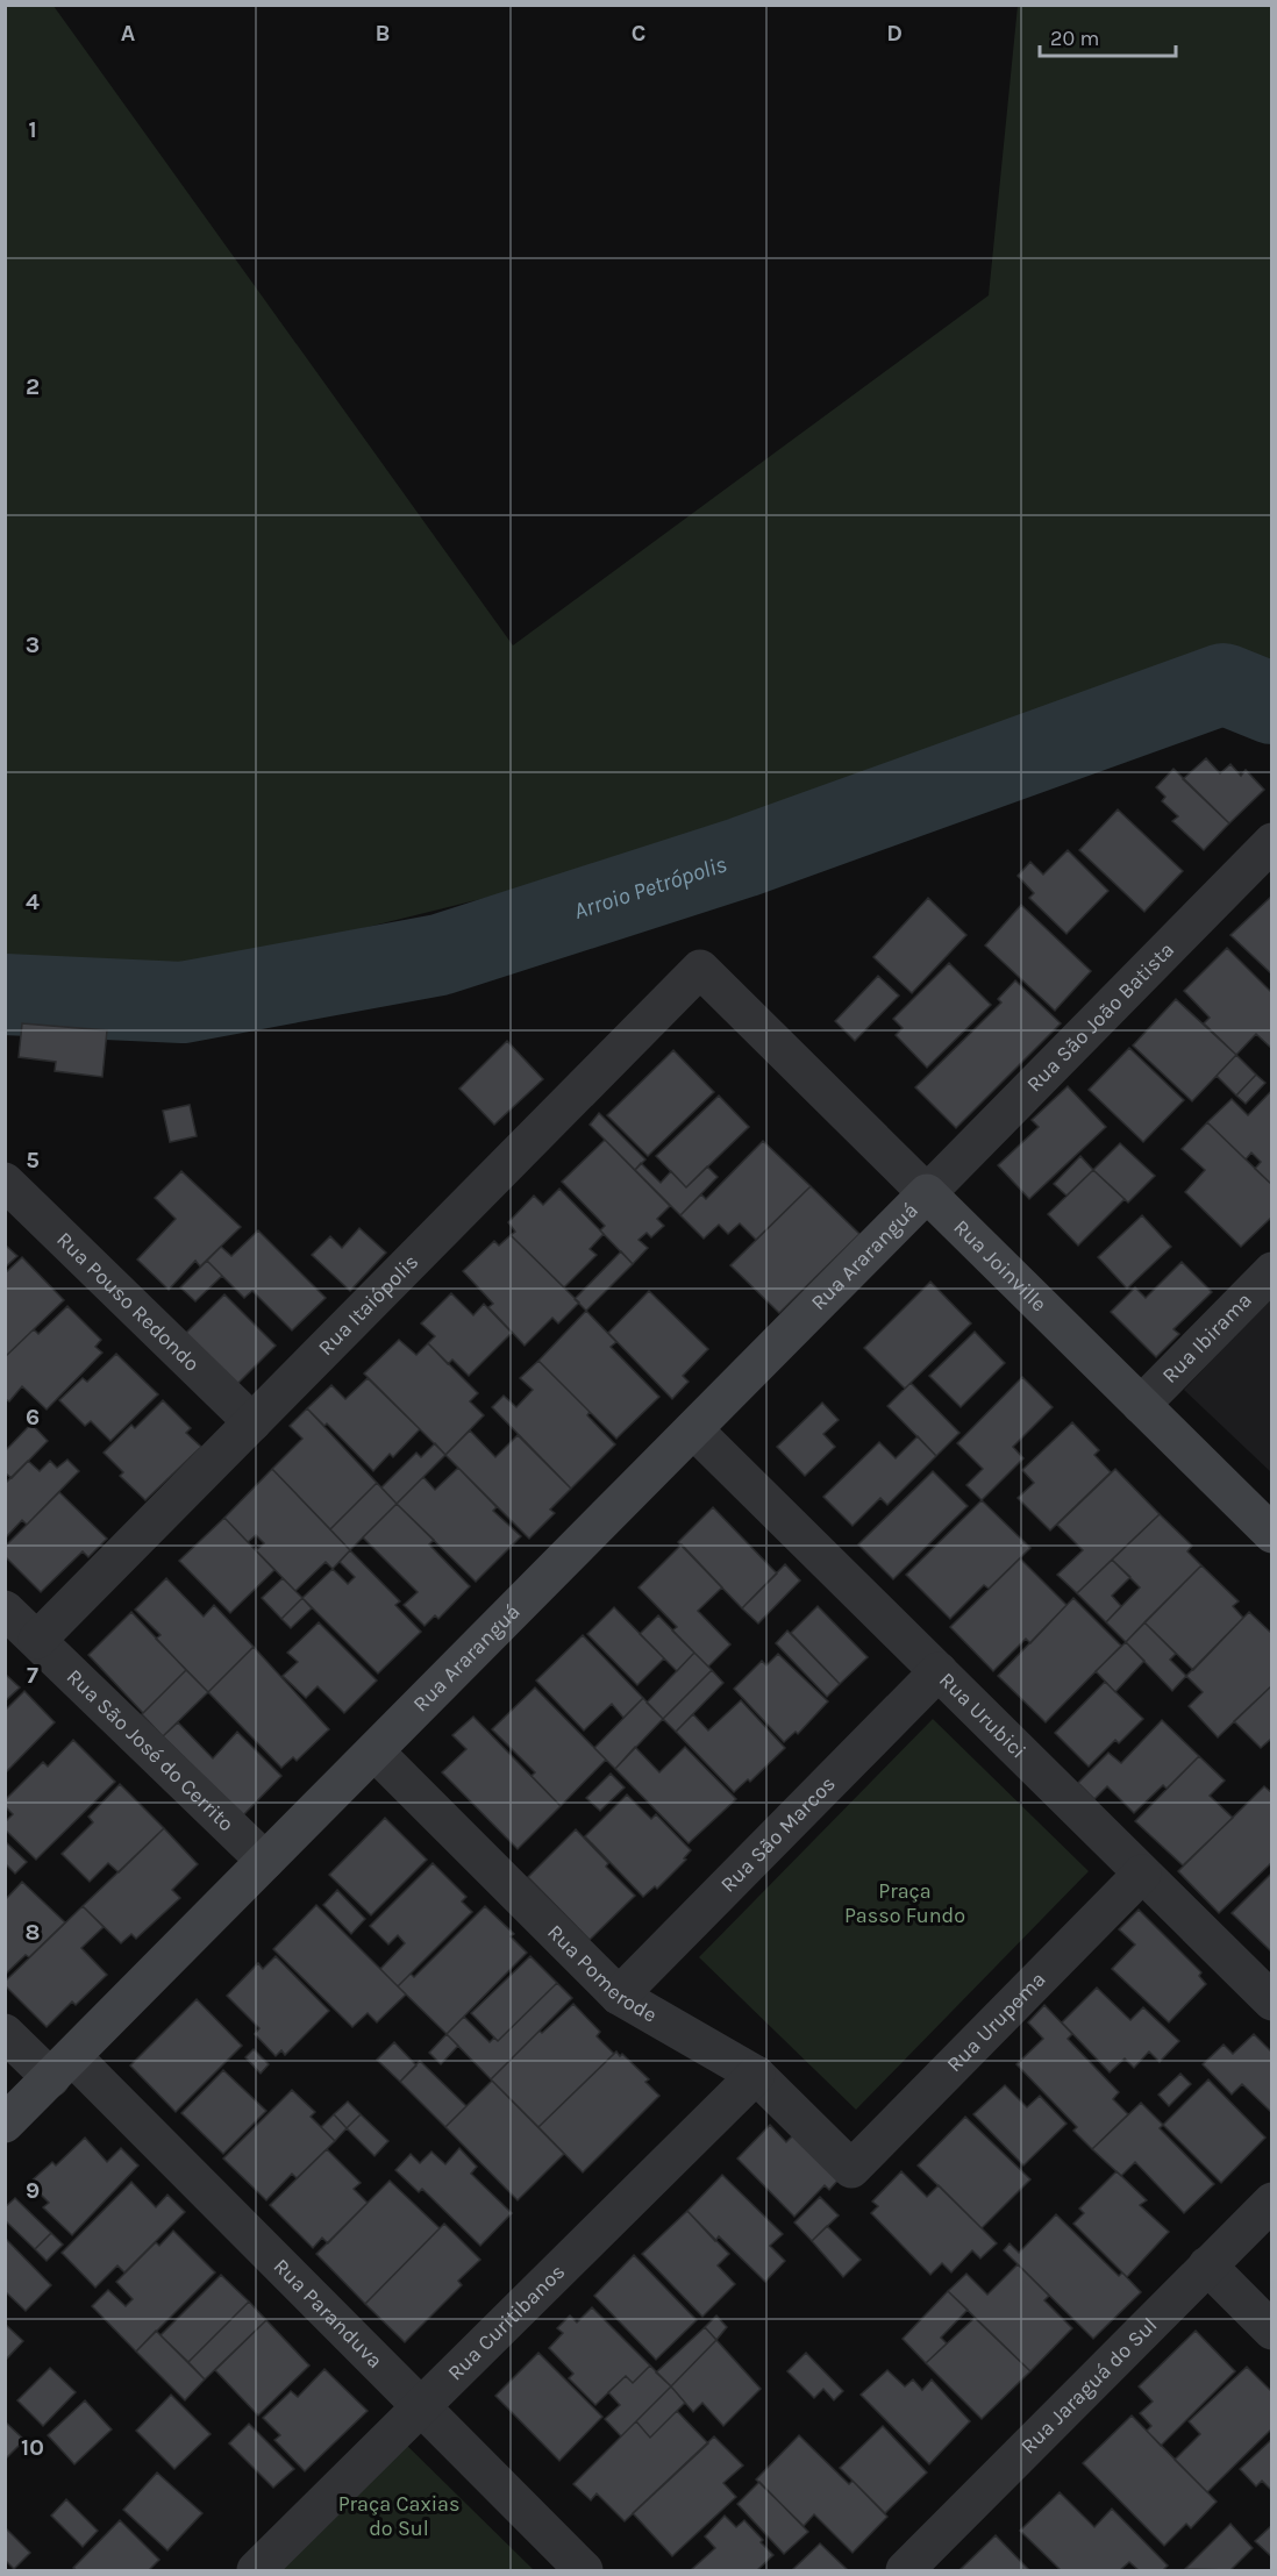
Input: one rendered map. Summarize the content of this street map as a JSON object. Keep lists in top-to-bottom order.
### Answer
{
  "streets": {
    "street": [
      "Rua São João Batista",
      "Rua Araranguá",
      "Rua Joinville",
      "Rua Pouso Redondo",
      "Rua Itaiópolis",
      "Rua Ibirama",
      "Rua Urubici",
      "Rua São José do Cerrito",
      "Rua São Marcos",
      "Rua Pomerode",
      "Rua Urupema",
      "Rua Paranduva",
      "Rua Curitibanos",
      "Rua Jaraguá do Sul"
    ]
  },
  "crossings": [
    ["Rua São João Batista", "Rua Araranguá"],
    ["Rua São João Batista", "Rua Joinville"],
    ["Rua Araranguá", "Rua Joinville"],
    ["Rua Araranguá", "Rua Urubici"],
    ["Rua Araranguá", "Rua São José do Cerrito"],
    ["Rua Araranguá", "Rua Pomerode"],
    ["Rua Araranguá", "Rua Paranduva"],
    ["Rua Joinville", "Rua Itaiópolis"],
    ["Rua Joinville", "Rua Ibirama"],
    ["Rua Pouso Redondo", "Rua Itaiópolis"],
    ["Rua Itaiópolis", "Rua São José do Cerrito"],
    ["Rua Urubici", "Rua São Marcos"],
    ["Rua Urubici", "Rua Urupema"],
    ["Rua São Marcos", "Rua Pomerode"],
    ["Rua Pomerode", "Rua Urupema"],
    ["Rua Pomerode", "Rua Curitibanos"],
    ["Rua Paranduva", "Rua Curitibanos"]
  ],
  "water": ["Arroio Petrópolis"],
  "parks": ["Praça Passo Fundo", "Praça Caxias do Sul"],
  "scale_bar": "20 m",
  "grid": {
    "columns": [
      "A",
      "B",
      "C",
      "D"
    ],
    "rows": [
      "1",
      "2",
      "3",
      "4",
      "5",
      "6",
      "7",
      "8",
      "9",
      "10"
    ]
  }
}
